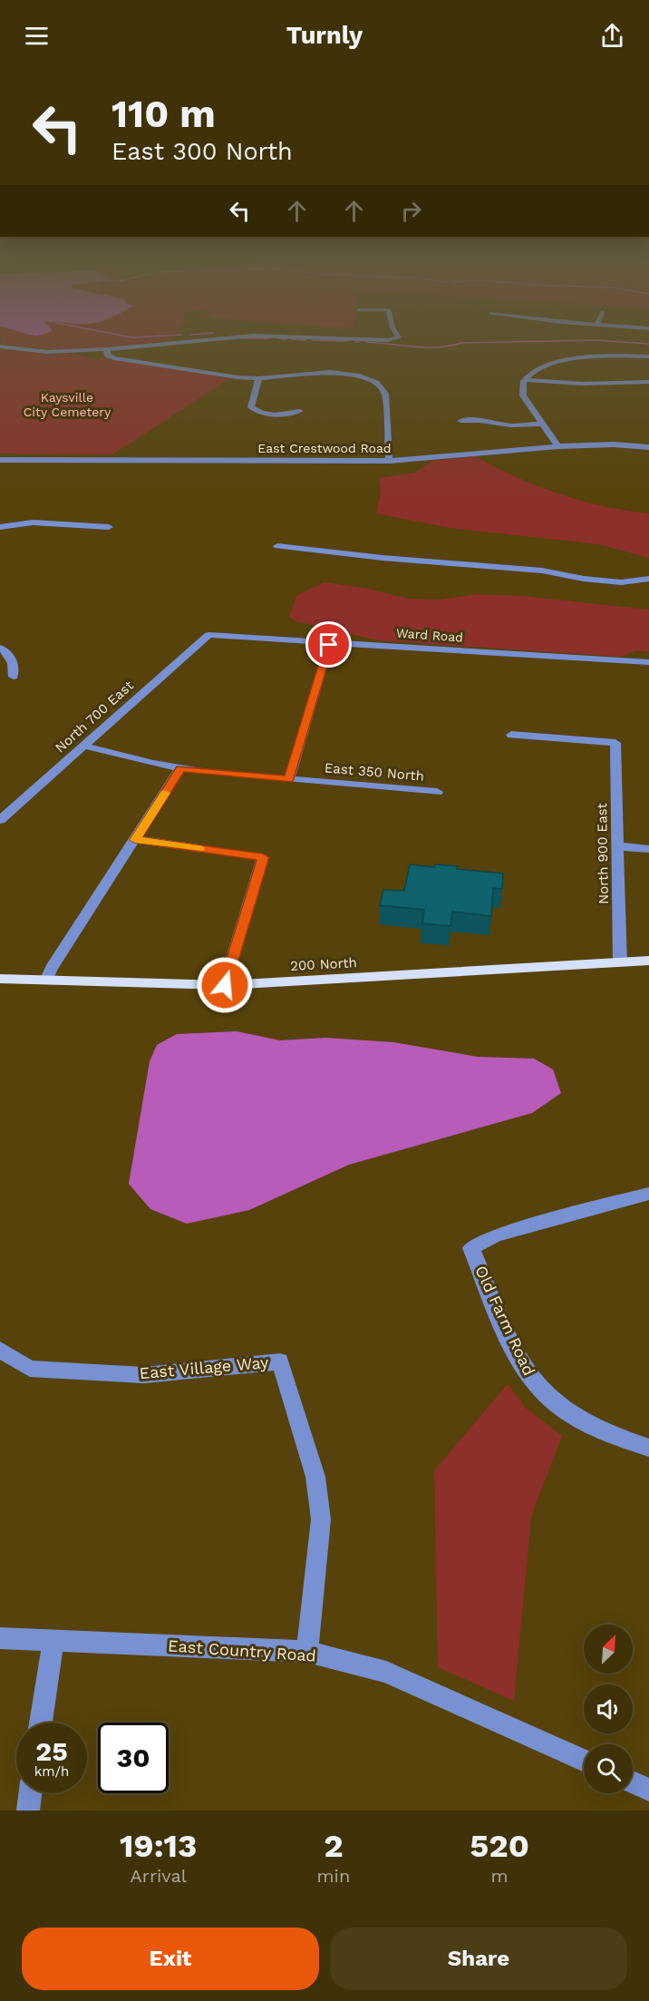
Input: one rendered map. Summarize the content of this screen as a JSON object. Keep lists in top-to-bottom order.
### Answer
{
  "streets": {
    "main road": ["200 North"],
    "street": [
      "East Crestwood Road",
      "Ward Road",
      "North 700 East",
      "East 350 North",
      "North 900 East",
      "Old Farm Road",
      "East Village Way",
      "East Country Road"
    ]
  },
  "crossings": [
    ["Ward Road", "North 700 East"],
    ["North 700 East", "East 350 North"],
    ["North 900 East", "200 North"],
    ["East Village Way", "East Country Road"]
  ],
  "parks": ["Kaysville City Cemetery"],
  "north": "top right",
  "page": {
    "header": "Turnly",
    "turn": ["110 m", "East 300 North"],
    "speed": "25 km/h",
    "limit": "30",
    "eta": [
      "19:13",
      "Arrival",
      "2",
      "min",
      "520",
      "m"
    ],
    "buttons": ["Exit", "Share"]
  }
}
